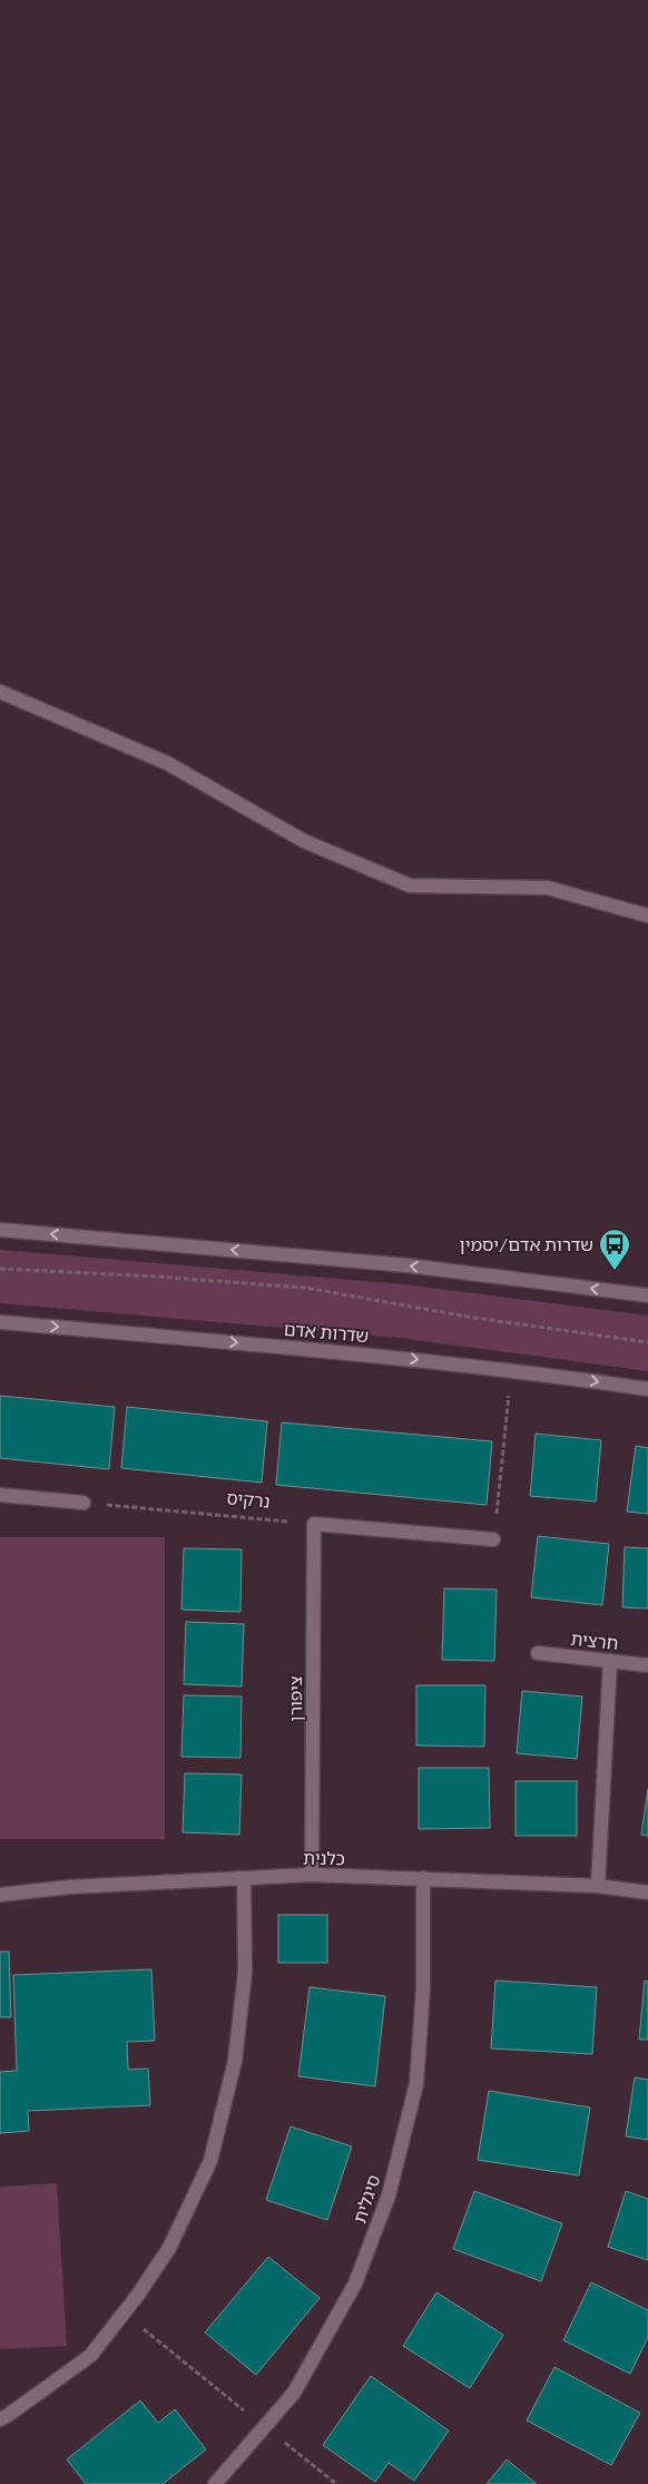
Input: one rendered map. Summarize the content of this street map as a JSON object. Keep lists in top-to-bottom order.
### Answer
{
  "streets": {
    "street": [
      "שדרות אדם",
      "חרצית",
      "ציפורן",
      "כלנית",
      "סיגלית"
    ],
    "path": ["נרקיס"]
  },
  "crossings": [
    ["נרקיס", "ציפורן"],
    ["ציפורן", "כלנית"],
    ["כלנית", "סיגלית"]
  ],
  "places": {
    "bus stop": ["שדרות אדם/יסמין"]
  }
}
